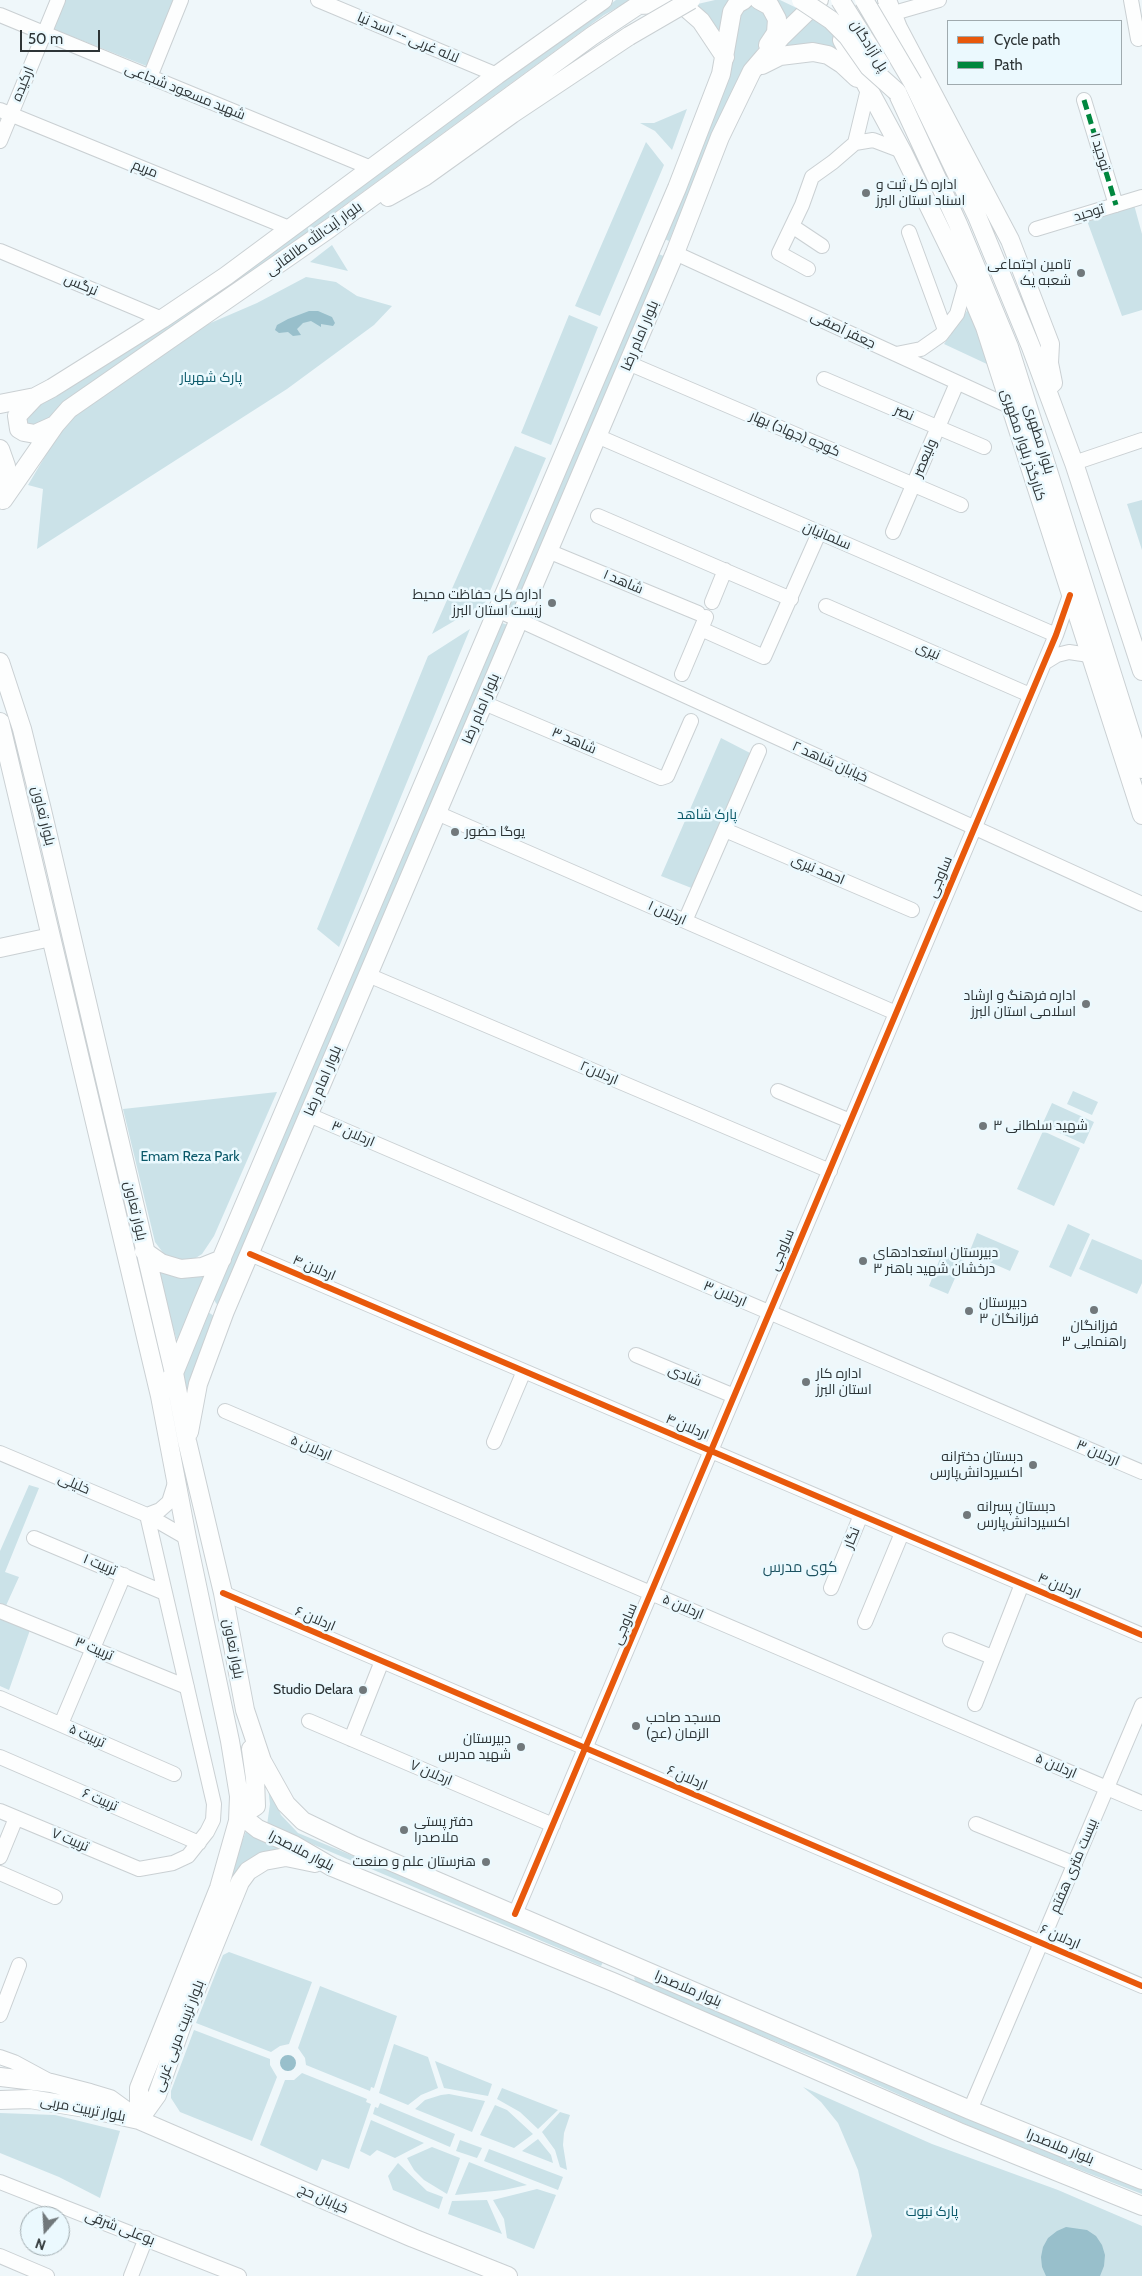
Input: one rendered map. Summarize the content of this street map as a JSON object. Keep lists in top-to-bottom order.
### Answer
{
  "streets": {
    "main road": [
      "پل آزادگان",
      "بلوار آیت‌الله طالقانی",
      "بلوار امام رضا",
      "بلوار مطهری",
      "کنارگذر بلوار مطهری",
      "بلوار تعاون",
      "بلوار ملاصدرا",
      "بلوار تربیت مربی غربی",
      "بلوار تربیت مربی",
      "خیابان حج"
    ],
    "street": [
      "لاله غربی -- اسد نیا",
      "ارکیده",
      "شهید مسعود شجاعی",
      "توحید ۱",
      "مریم",
      "توحید",
      "نرگس",
      "جعفر آصفی",
      "نصر",
      "کوچه (جهاد) بهار",
      "ولیعصر",
      "سلمانیان",
      "شاهد ۱",
      "نیری",
      "شاهد ۳",
      "خیابان شاهد ۲",
      "احمد نیری",
      "ساوجی",
      "اردلان ۱",
      "اردلان۲",
      "اردلان ۳",
      "اردلان ۴",
      "شادی",
      "اردلان ۵",
      "خلیلی",
      "نگار",
      "تربیت ۱",
      "اردلان ۶",
      "تربیت ۳",
      "تربیت ۵",
      "اردلان ۷",
      "تربیت ۶",
      "تربیت ۷",
      "بیست متری هفتم",
      "بوعلی شرقی"
    ]
  },
  "crossings": [
    ["لاله غربی -- اسد نیا", "بلوار آیت‌الله طالقانی"],
    ["پل آزادگان", "بلوار مطهری"],
    ["ارکیده", "شهید مسعود شجاعی"],
    ["ارکیده", "مریم"],
    ["شهید مسعود شجاعی", "بلوار آیت‌الله طالقانی"],
    ["توحید ۱", "توحید"],
    ["مریم", "بلوار آیت‌الله طالقانی"],
    ["بلوار آیت‌الله طالقانی", "نرگس"],
    ["جعفر آصفی", "بلوار امام رضا"],
    ["جعفر آصفی", "کنارگذر بلوار مطهری"],
    ["جعفر آصفی", "ولیعصر"],
    ["بلوار امام رضا", "کوچه (جهاد) بهار"],
    ["بلوار امام رضا", "سلمانیان"],
    ["بلوار امام رضا", "شاهد ۱"],
    ["بلوار امام رضا", "شاهد ۳"],
    ["بلوار امام رضا", "خیابان شاهد ۲"],
    ["بلوار امام رضا", "بلوار تعاون"],
    ["بلوار امام رضا", "اردلان ۱"],
    ["بلوار امام رضا", "اردلان۲"],
    ["بلوار امام رضا", "اردلان ۳"],
    ["بلوار امام رضا", "اردلان ۴"],
    ["نصر", "ولیعصر"],
    ["کوچه (جهاد) بهار", "ولیعصر"],
    ["کنارگذر بلوار مطهری", "ساوجی"],
    ["سلمانیان", "ساوجی"],
    ["نیری", "ساوجی"],
    ["خیابان شاهد ۲", "ساوجی"],
    ["بلوار تعاون", "خلیلی"],
    ["بلوار تعاون", "اردلان ۶"],
    ["بلوار تعاون", "بلوار ملاصدرا"],
    ["بلوار تعاون", "بلوار تربیت مربی غربی"],
    ["ساوجی", "اردلان ۱"],
    ["ساوجی", "اردلان۲"],
    ["ساوجی", "اردلان ۳"],
    ["ساوجی", "اردلان ۴"],
    ["ساوجی", "شادی"],
    ["ساوجی", "اردلان ۵"],
    ["ساوجی", "اردلان ۶"],
    ["ساوجی", "اردلان ۷"],
    ["ساوجی", "بلوار ملاصدرا"],
    ["اردلان ۴", "نگار"],
    ["اردلان ۵", "بیست متری هفتم"],
    ["اردلان ۶", "بیست متری هفتم"],
    ["تربیت ۶", "تربیت ۷"],
    ["بلوار ملاصدرا", "بیست متری هفتم"],
    ["بلوار ملاصدرا", "بلوار تربیت مربی غربی"],
    ["بلوار تربیت مربی غربی", "بلوار تربیت مربی"],
    ["بلوار تربیت مربی غربی", "خیابان حج"],
    ["بلوار تربیت مربی", "خیابان حج"]
  ],
  "districts": ["کوی مدرس"],
  "parks": [
    "پارک شهریار",
    "پارک شاهد",
    "Emam Reza Park",
    "پارک نبوت"
  ],
  "places": [
    "اداره کل ثبت و اسناد استان البرز",
    "تامین اجتماعی شعبه یک",
    "اداره کل حفاظت محیط زیست استان البرز",
    "یوگا حضور",
    "اداره فرهنگ و ارشاد اسلامی استان البرز",
    "شهید سلطانی ۳",
    "دبیرستان استعدادهای درخشان شهید باهنر ۳",
    "فرزانگان ۳ راهنمایی",
    "دبیرستان فرزانگان ۳",
    "اداره کار استان البرز",
    "دبستان دخترانه اکسیردانش‌پارس",
    "دبستان پسرانه اکسیر‌دانش‌پارس",
    "Studio Delara",
    "مسجد صاحب الزمان (عج)",
    "دبیرستان شهید مدرس",
    "دفتر پستی ملاصدرا",
    "هنرستان علم و صنعت"
  ],
  "legend": ["Cycle path", "Path"],
  "scale_bar": "50 m",
  "north": "bottom"
}
